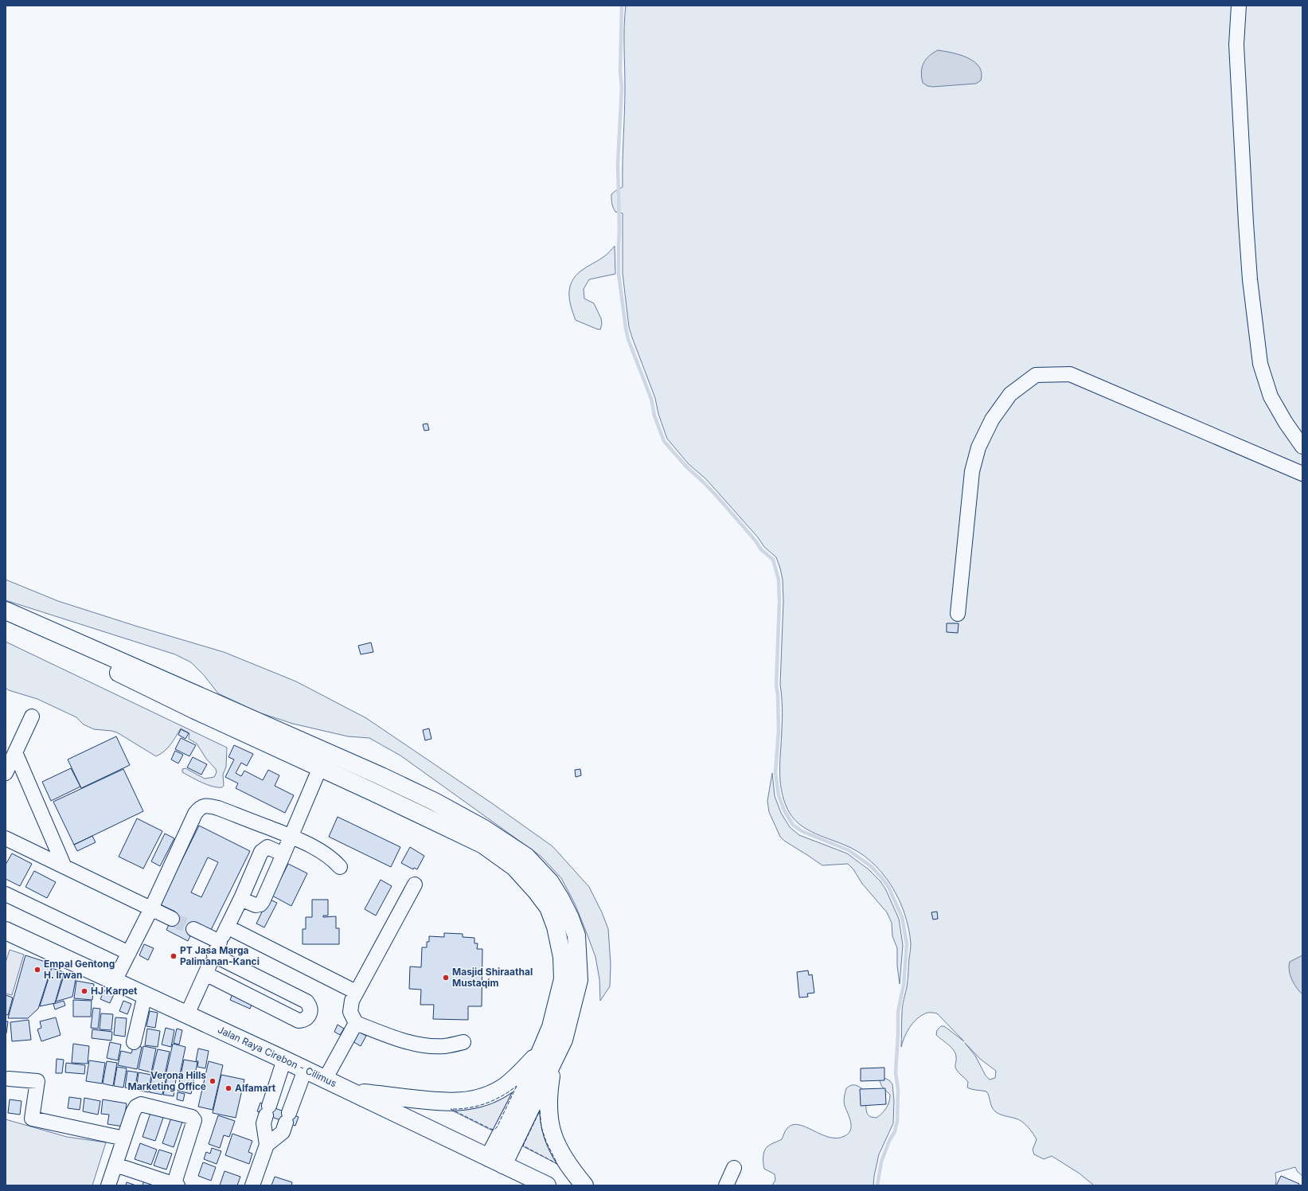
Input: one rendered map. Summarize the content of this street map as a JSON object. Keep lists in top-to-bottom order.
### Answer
{
  "streets": {
    "highway": ["Jalan Raya Cirebon - Cilimus"]
  },
  "places": [
    "PT Jasa Marga Palimanan-Kanci",
    "Empal Gentong H. Irwan",
    "Masjid Shiraathal Mustaqim",
    "HJ Karpet",
    "Verona Hills Marketing Office",
    "Alfamart"
  ]
}
